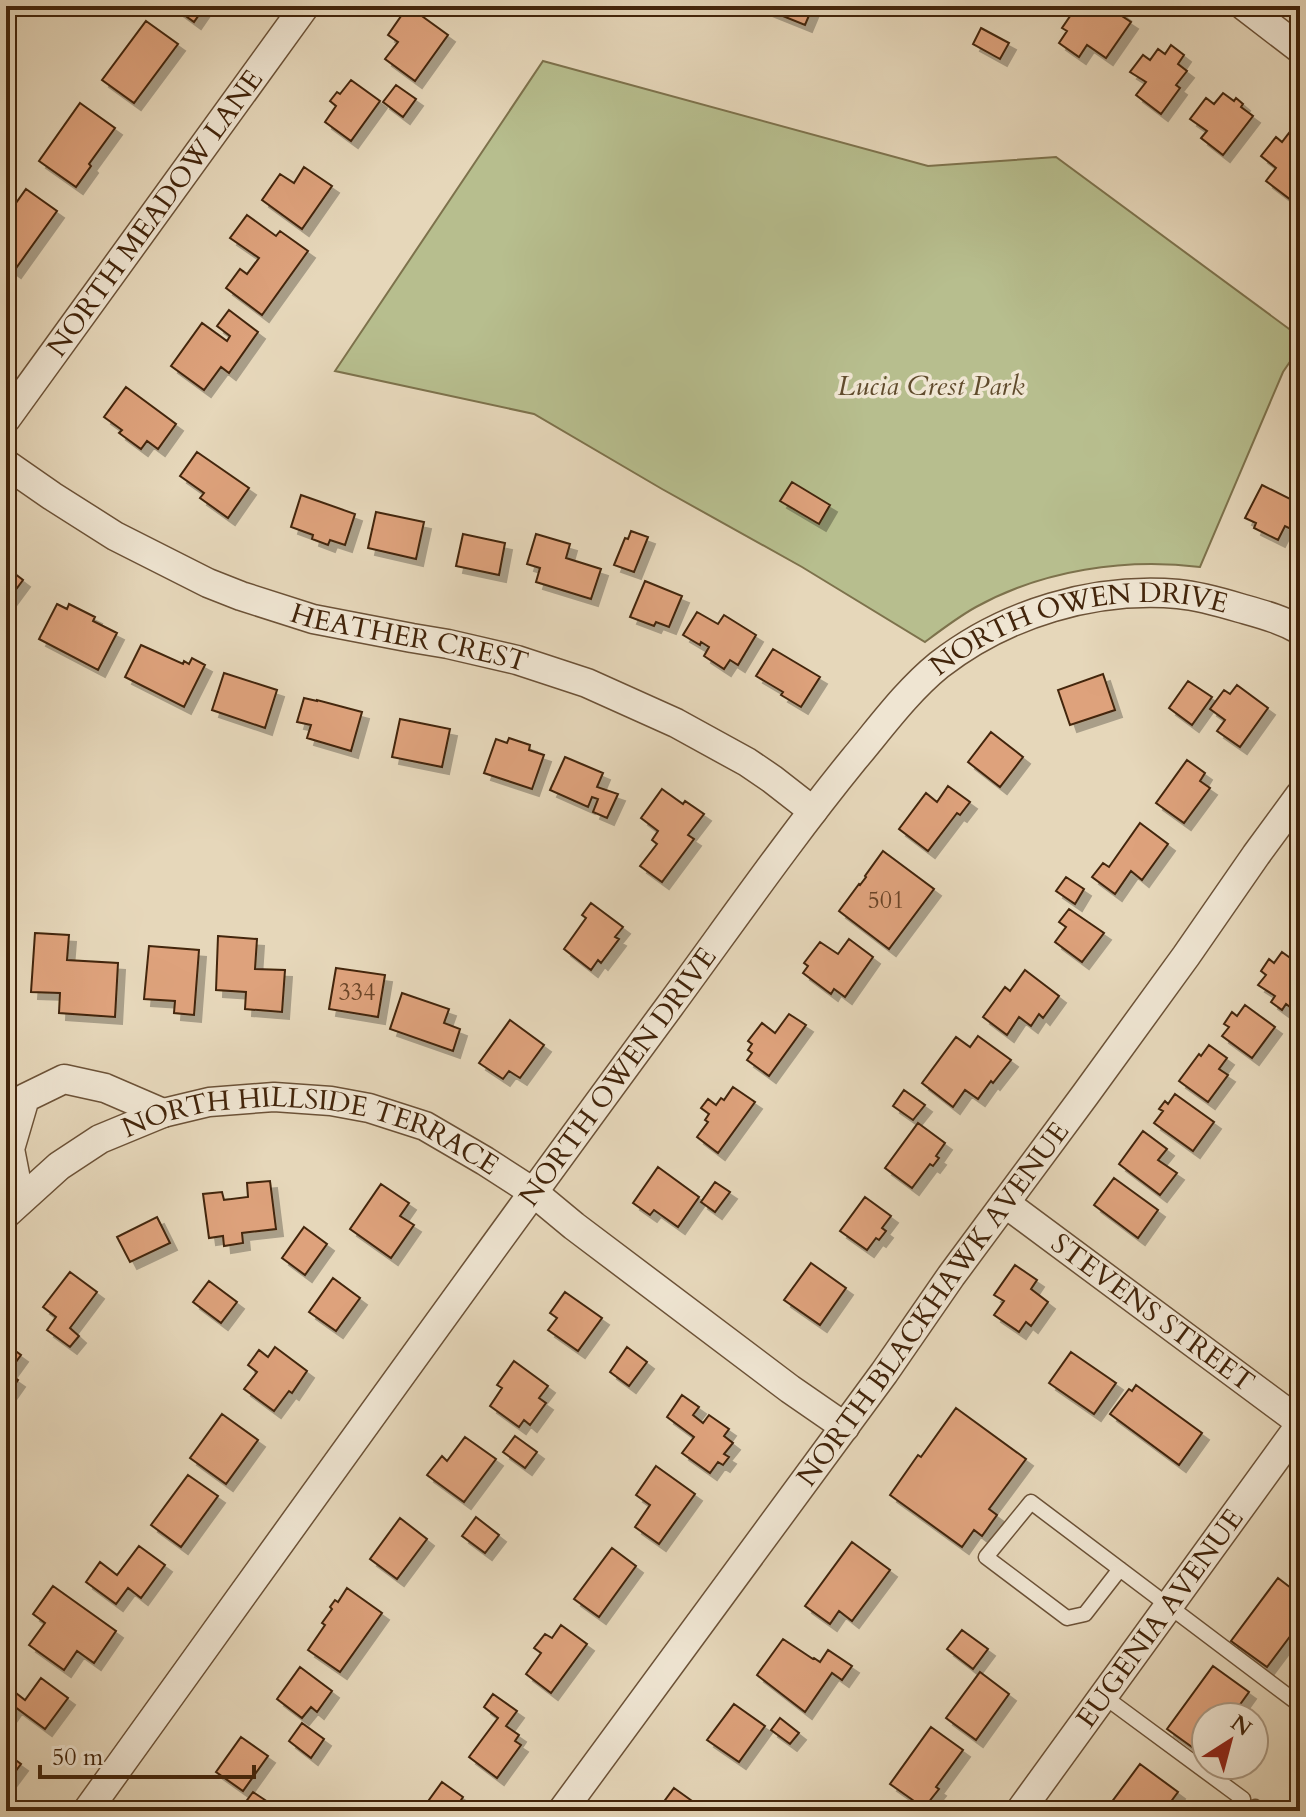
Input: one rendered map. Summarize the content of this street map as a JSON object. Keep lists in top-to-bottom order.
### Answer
{
  "streets": {
    "street": [
      "NORTH MEADOW LANE",
      "HEATHER CREST",
      "NORTH OWEN DRIVE",
      "NORTH HILLSIDE TERRACE",
      "NORTH BLACKHAWK AVENUE",
      "STEVENS STREET",
      "EUGENIA AVENUE"
    ]
  },
  "crossings": [
    ["HEATHER CREST", "NORTH OWEN DRIVE"],
    ["NORTH OWEN DRIVE", "NORTH HILLSIDE TERRACE"],
    ["NORTH HILLSIDE TERRACE", "NORTH BLACKHAWK AVENUE"],
    ["NORTH BLACKHAWK AVENUE", "STEVENS STREET"],
    ["STEVENS STREET", "EUGENIA AVENUE"]
  ],
  "parks": ["Lucia Crest Park"],
  "house_numbers": ["501", "334"],
  "scale_bar": "50 m",
  "north": "top right"
}
